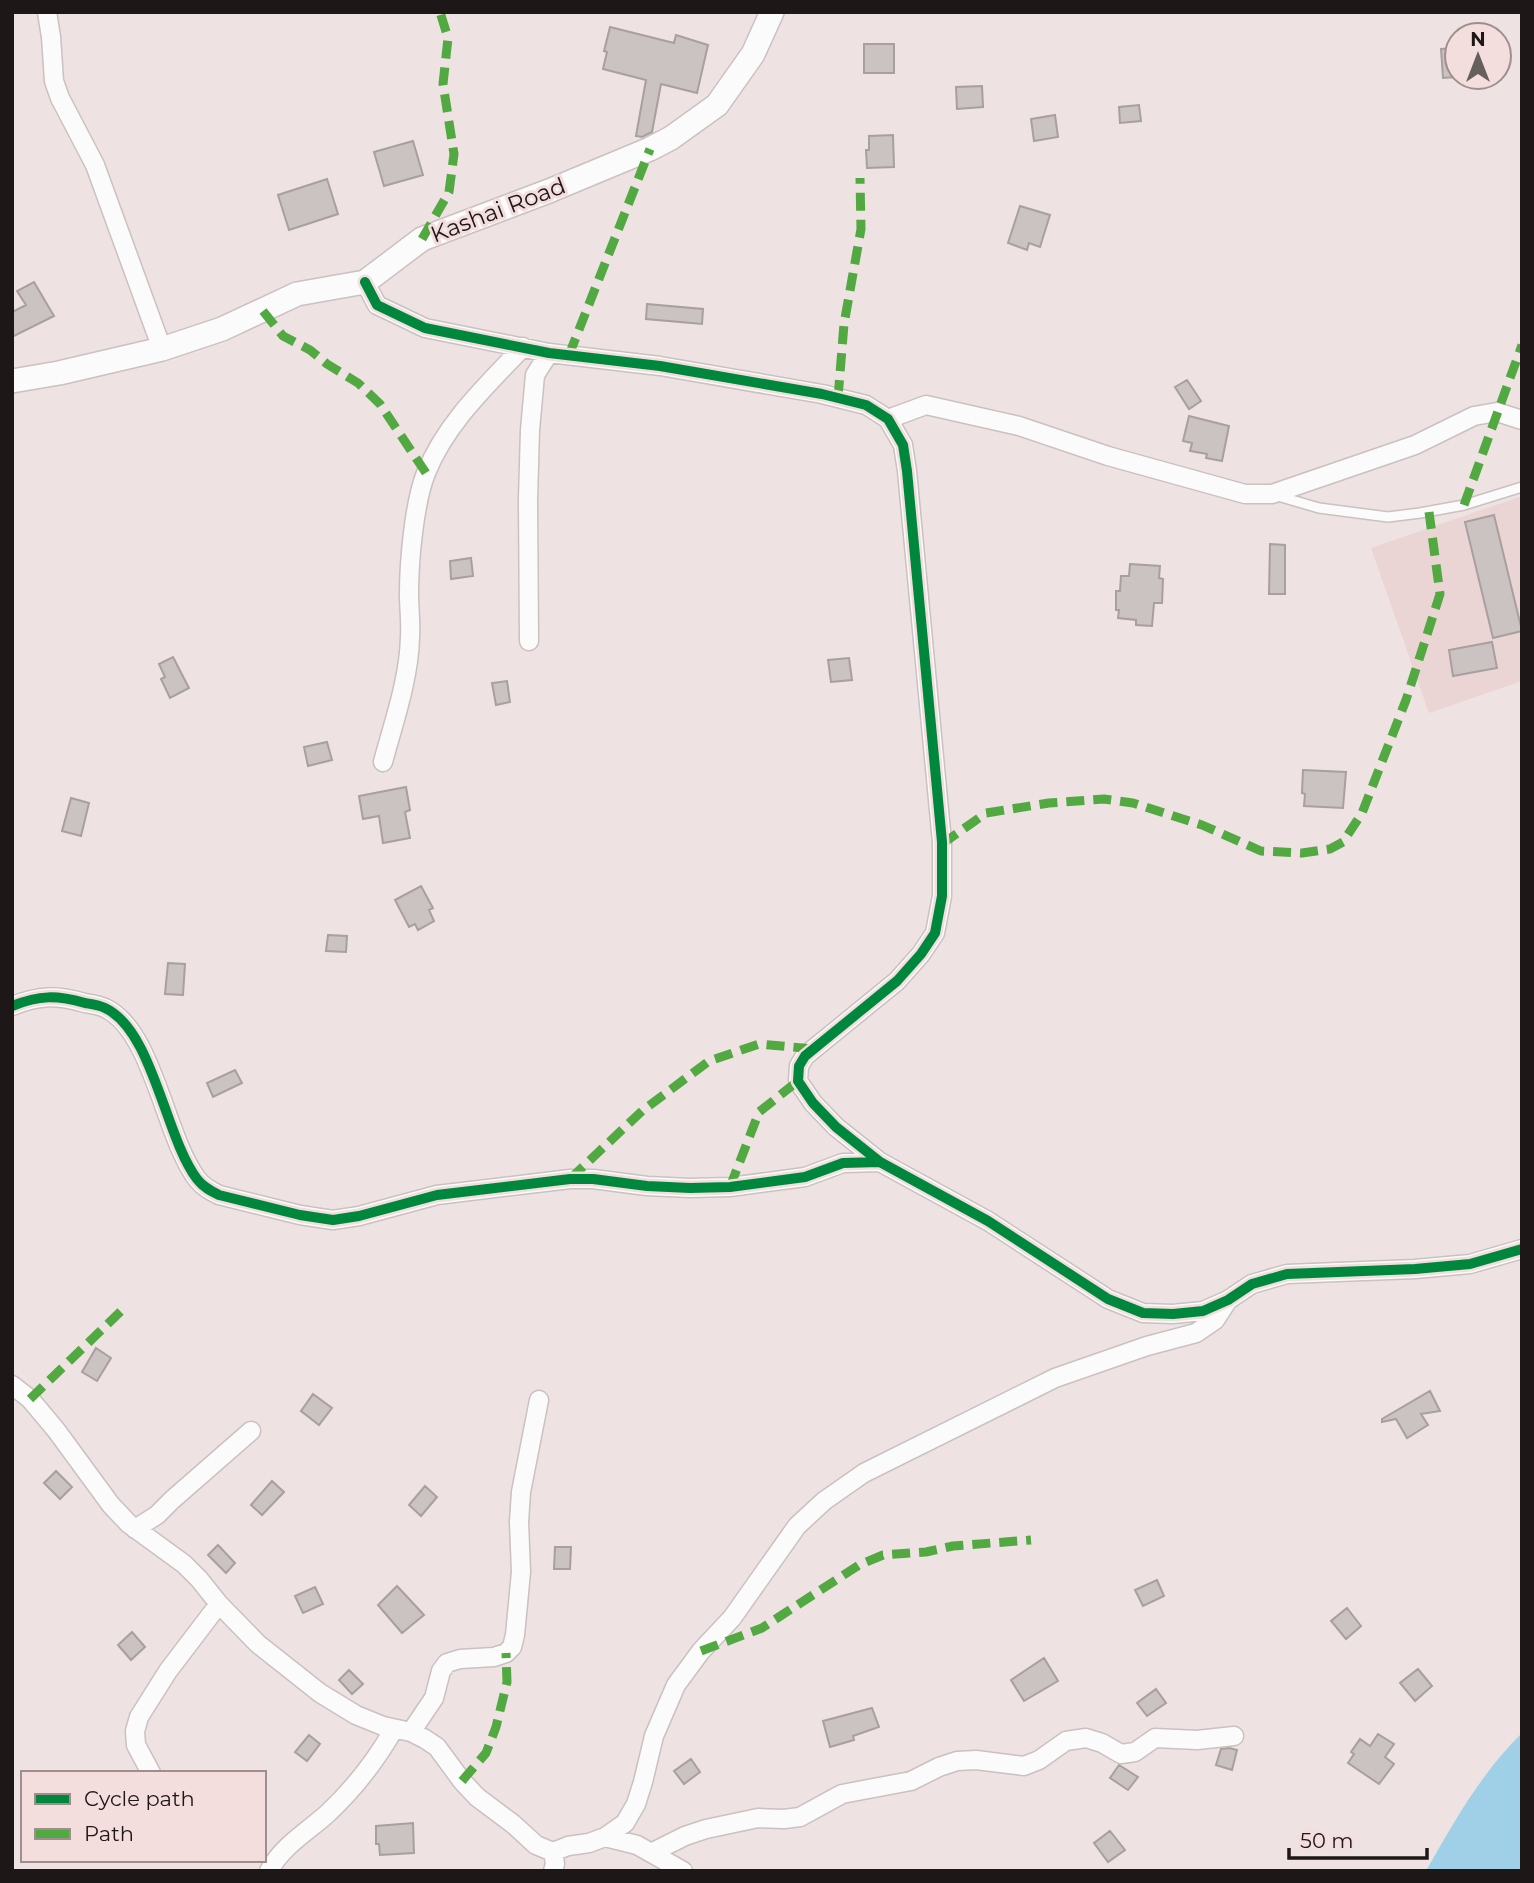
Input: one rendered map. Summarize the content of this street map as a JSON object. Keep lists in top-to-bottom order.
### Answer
{
  "streets": {
    "street": ["Kashai Road"]
  },
  "legend": ["Cycle path", "Path"],
  "scale_bar": "50 m",
  "north": "top"
}
